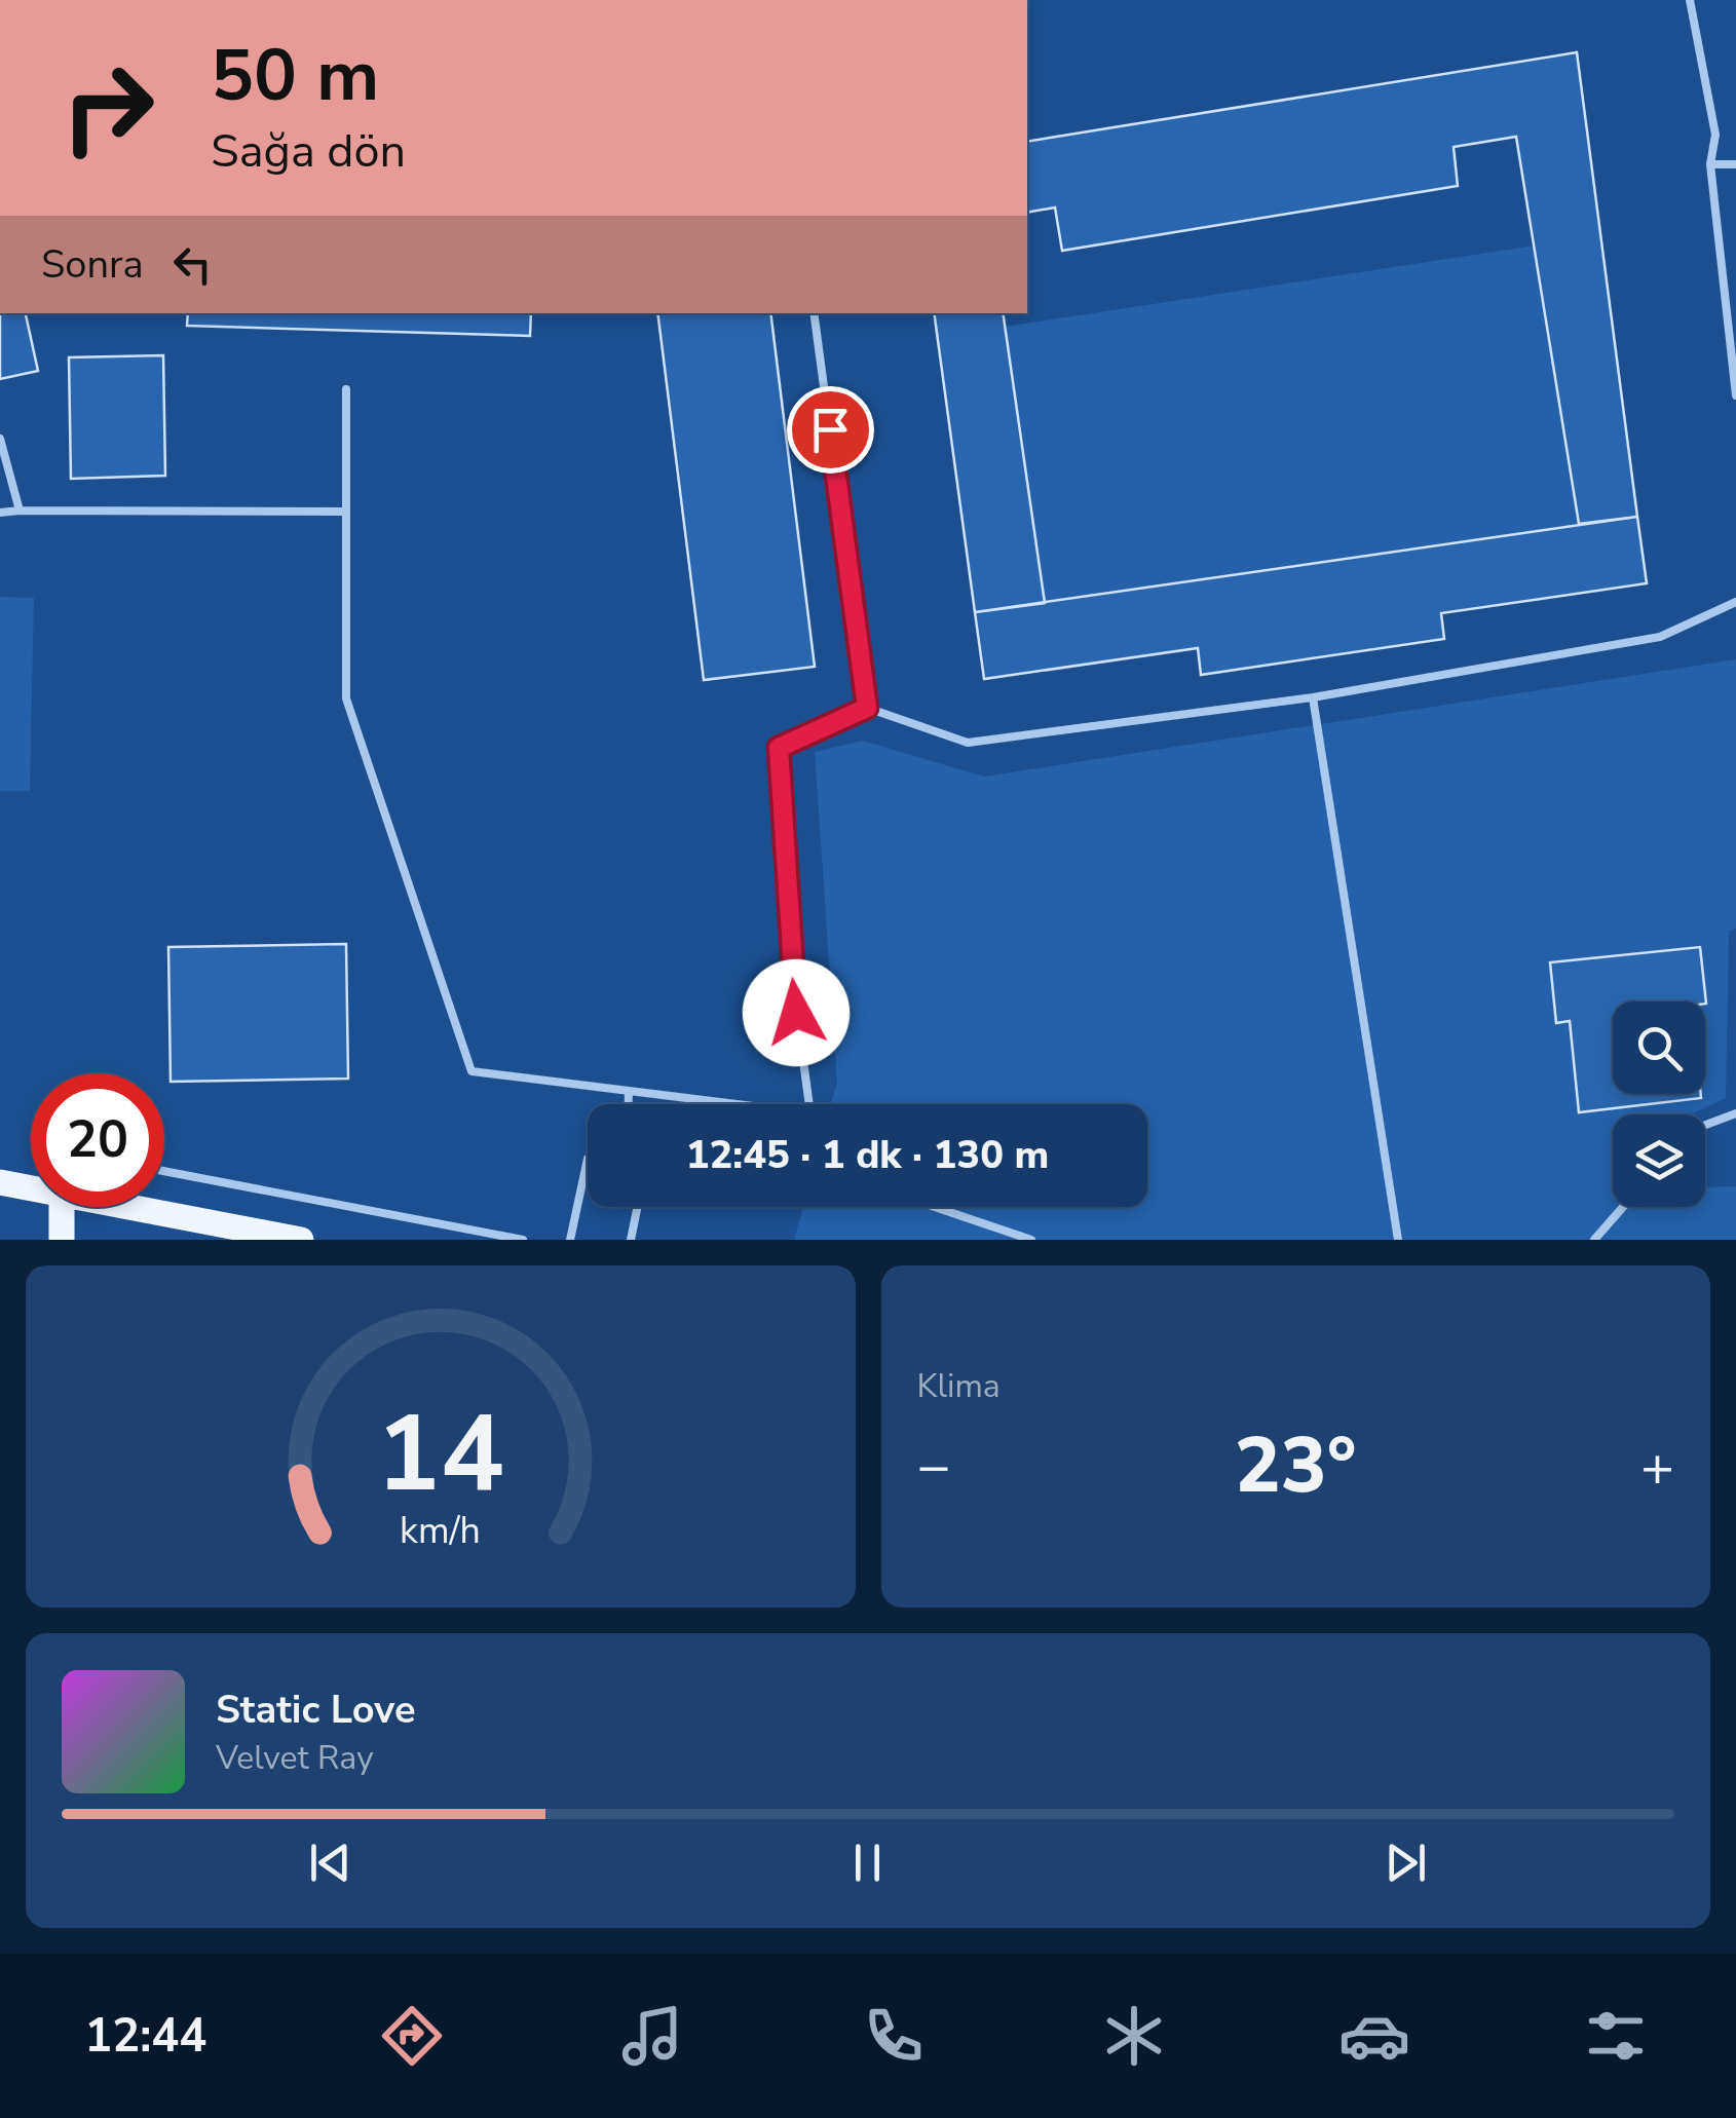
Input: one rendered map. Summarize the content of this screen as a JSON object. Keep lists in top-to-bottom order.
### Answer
{
  "page": {
    "turn": ["50 m", "Sağa dön"],
    "then": "Sonra",
    "limit": "20",
    "trip": "12:45 · 1 dk · 130 m",
    "tile": "Klima",
    "heat": ["−", "23°", "+"],
    "song": ["Static Love", "Velvet Ray"],
    "tabs": "12:44",
    "gauge": ["14", "km/h"]
  }
}
